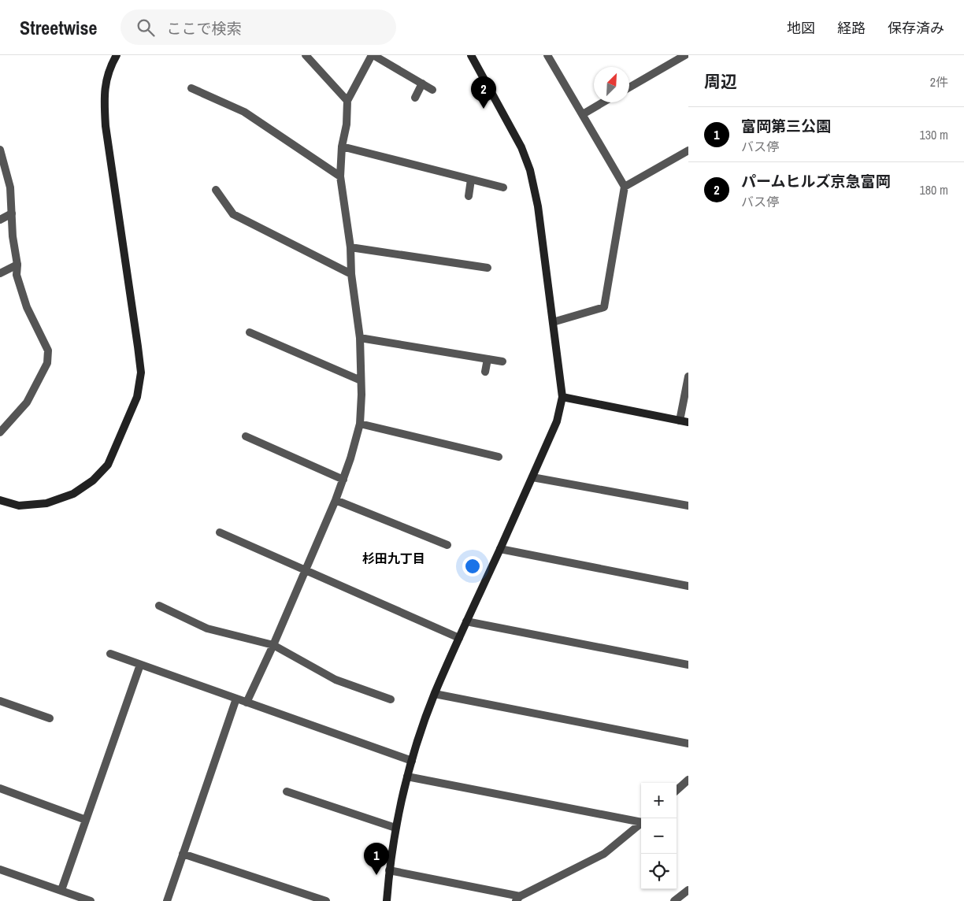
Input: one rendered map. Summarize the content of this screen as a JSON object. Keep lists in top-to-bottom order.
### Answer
{
  "districts": ["杉田九丁目"],
  "north": "top right",
  "page": {
    "header": "Streetwise",
    "search": "ここで検索",
    "nav": ["地図", "経路", "保存済み"],
    "heading": ["周辺", "2件"],
    "pins": ["2", "1"],
    "list": [
      {
        "mark": "1",
        "name": "富岡第三公園",
        "note": "バス停",
        "value": "130 m"
      },
      {
        "mark": "2",
        "name": "パームヒルズ京急富岡",
        "note": "バス停",
        "value": "180 m"
      }
    ],
    "map_buttons": ["+", "−"]
  }
}
